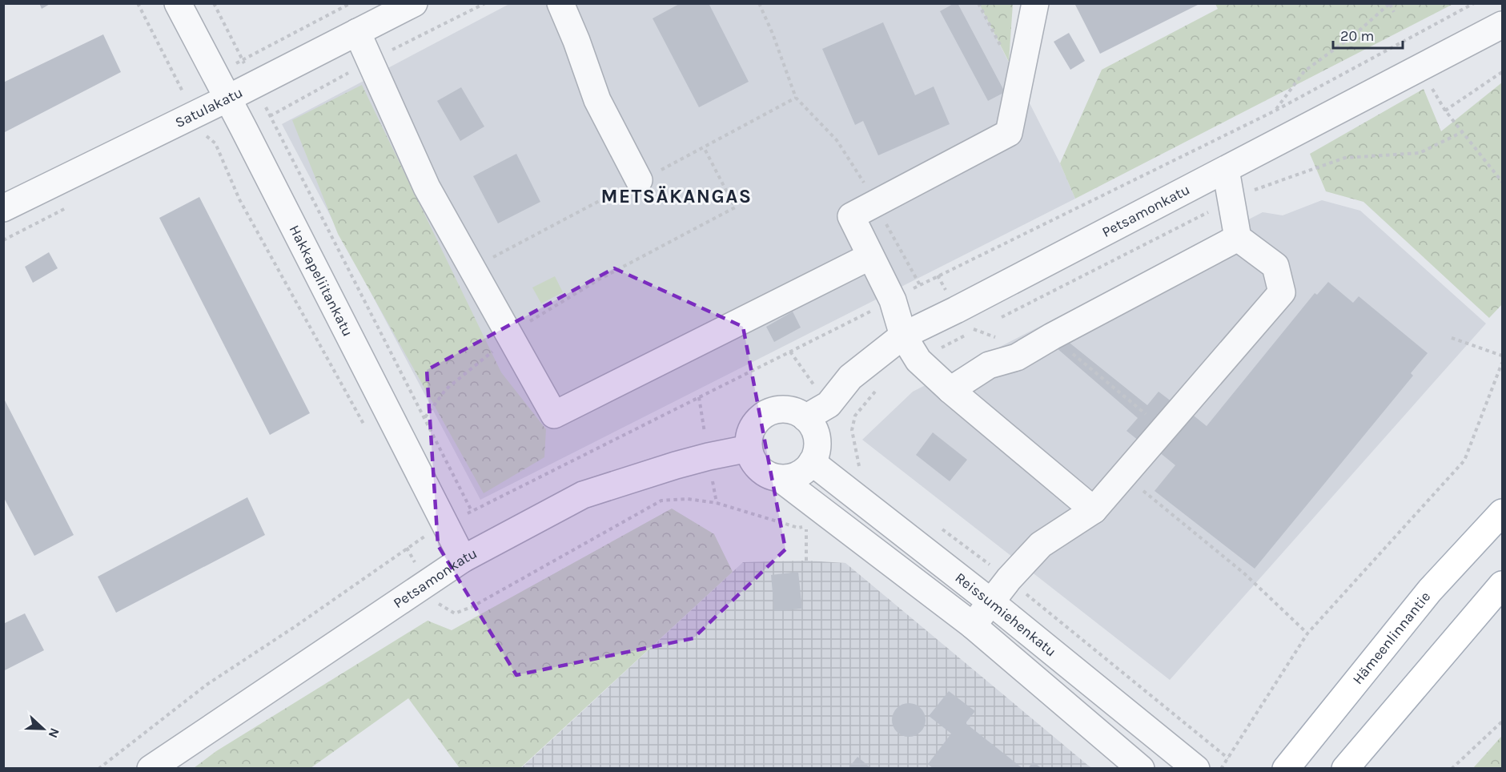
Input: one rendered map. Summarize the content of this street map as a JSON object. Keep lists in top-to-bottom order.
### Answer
{
  "streets": {
    "main road": ["Hämeenlinnantie"],
    "street": [
      "Satulakatu",
      "Petsamonkatu",
      "Hakkapeliitankatu",
      "Reissumiehenkatu"
    ]
  },
  "crossings": [
    ["Satulakatu", "Hakkapeliitankatu"],
    ["Petsamonkatu", "Hakkapeliitankatu"],
    ["Petsamonkatu", "Reissumiehenkatu"]
  ],
  "districts": ["METSÄKANGAS"],
  "scale_bar": "20 m",
  "north": "right"
}
